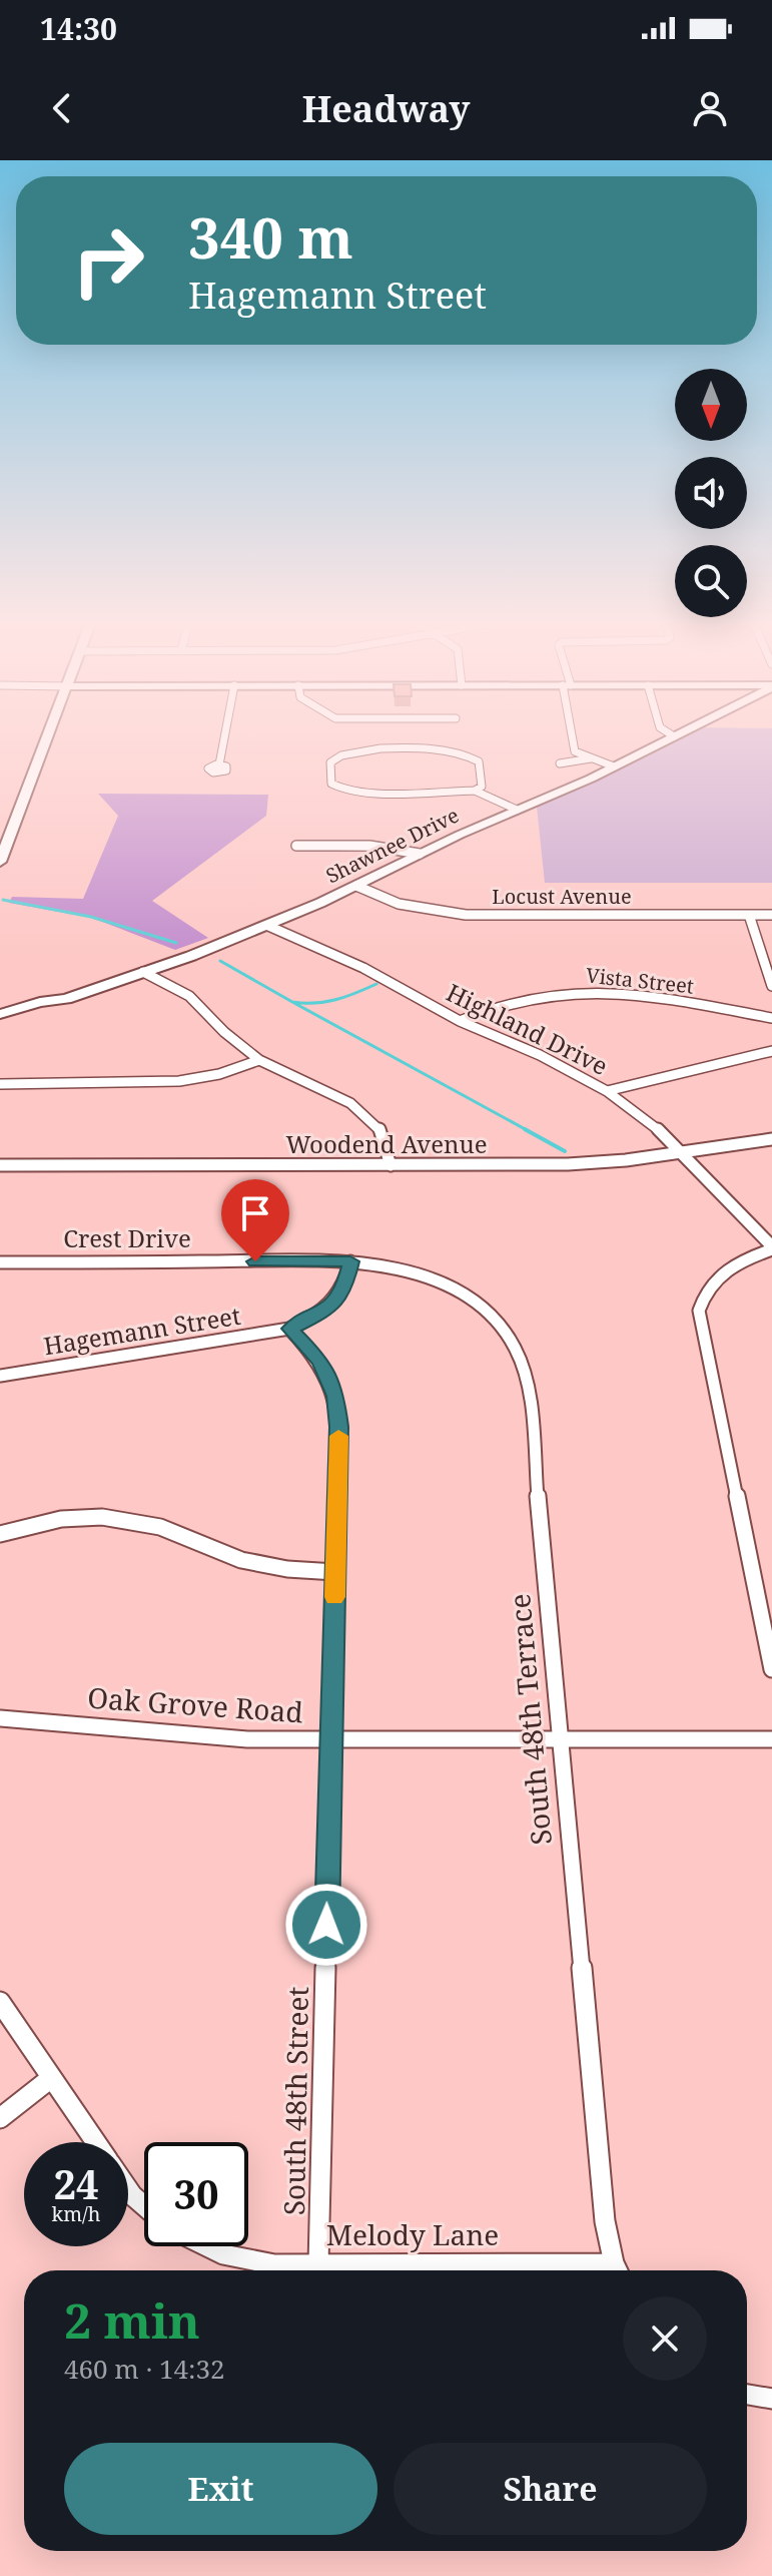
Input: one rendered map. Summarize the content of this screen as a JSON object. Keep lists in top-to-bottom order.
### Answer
{
  "streets": {
    "main road": ["Shawnee Drive"],
    "street": [
      "Locust Avenue",
      "Vista Street",
      "Highland Drive",
      "Woodend Avenue",
      "Crest Drive",
      "Hagemann Street",
      "Oak Grove Road",
      "South 48th Terrace",
      "South 48th Street",
      "Melody Lane"
    ]
  },
  "crossings": [
    ["Shawnee Drive", "Locust Avenue"],
    ["Shawnee Drive", "Highland Drive"],
    ["Vista Street", "Highland Drive"],
    ["Highland Drive", "Woodend Avenue"],
    ["Crest Drive", "Hagemann Street"],
    ["Crest Drive", "South 48th Terrace"],
    ["Hagemann Street", "South 48th Terrace"],
    ["Hagemann Street", "South 48th Street"],
    ["Oak Grove Road", "South 48th Terrace"],
    ["Oak Grove Road", "South 48th Street"],
    ["South 48th Street", "Melody Lane"]
  ],
  "north": "bottom",
  "page": {
    "status": "14:30",
    "header": "Headway",
    "turn": ["340 m", "Hagemann Street"],
    "speed": "24 km/h",
    "limit": "30",
    "heading": ["2 min", "460 m · 14:32"],
    "buttons": ["Exit", "Share"]
  }
}
